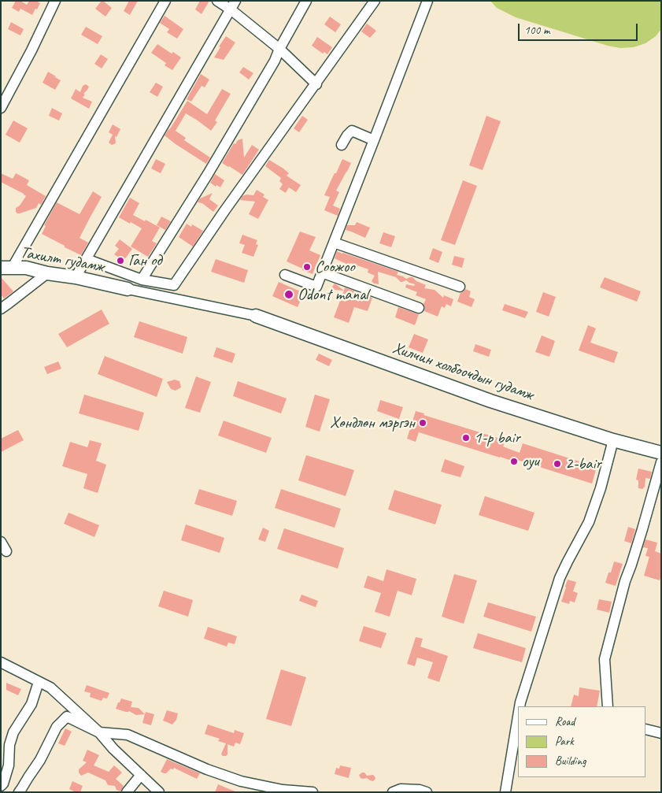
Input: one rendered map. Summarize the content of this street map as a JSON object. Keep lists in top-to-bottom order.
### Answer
{
  "streets": {
    "main road": ["Тахилт гудамж", "Хилчин холбоочдын гудамж"]
  },
  "crossings": [
    ["Тахилт гудамж", "Хилчин холбоочдын гудамж"]
  ],
  "places": [
    "Ган од",
    "Соожоо",
    "Odont manal",
    "Хөндлөн мэргэн",
    "1-p bair",
    "oyu",
    "2-bair"
  ],
  "legend": ["Road", "Park", "Building"],
  "scale_bar": "100 m"
}
